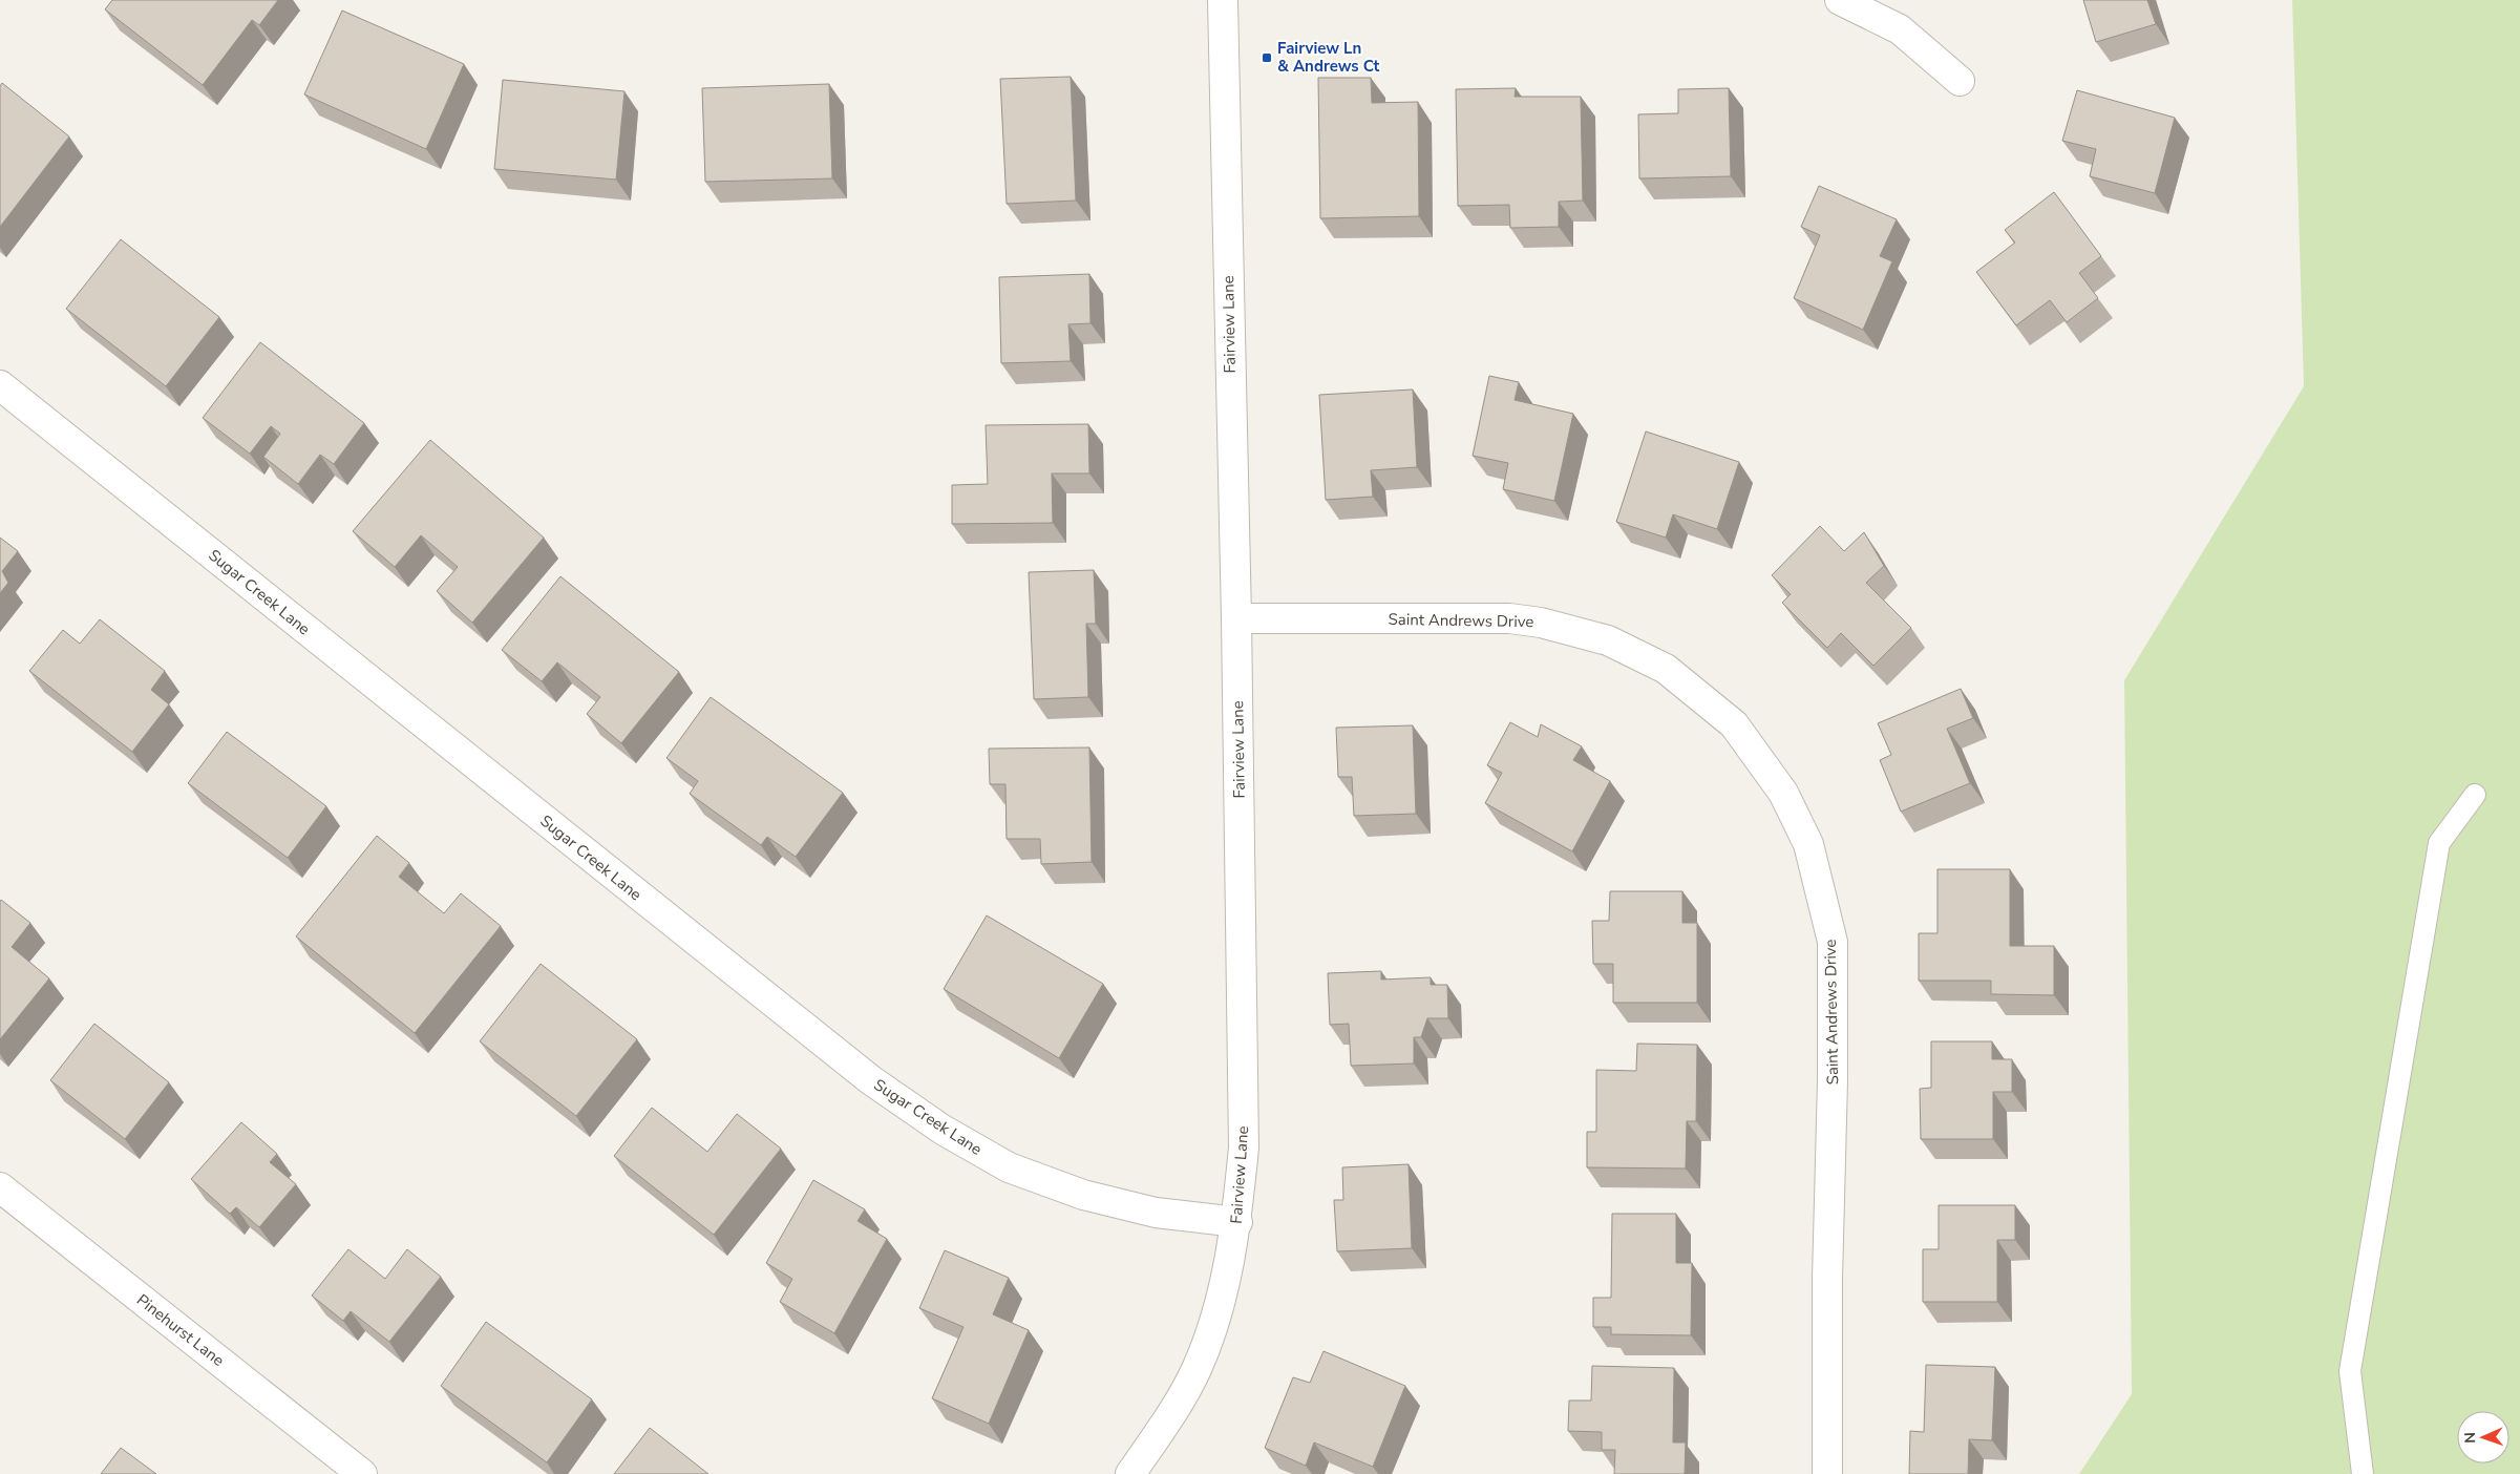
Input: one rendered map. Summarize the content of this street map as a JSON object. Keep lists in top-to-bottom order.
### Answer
{
  "streets": {
    "street": [
      "Fairview Lane",
      "Sugar Creek Lane",
      "Saint Andrews Drive",
      "Pinehurst Lane"
    ]
  },
  "crossings": [
    ["Fairview Lane", "Sugar Creek Lane"],
    ["Fairview Lane", "Saint Andrews Drive"]
  ],
  "places": {
    "transit": ["Fairview Ln & Andrews Ct"]
  },
  "north": "left"
}
